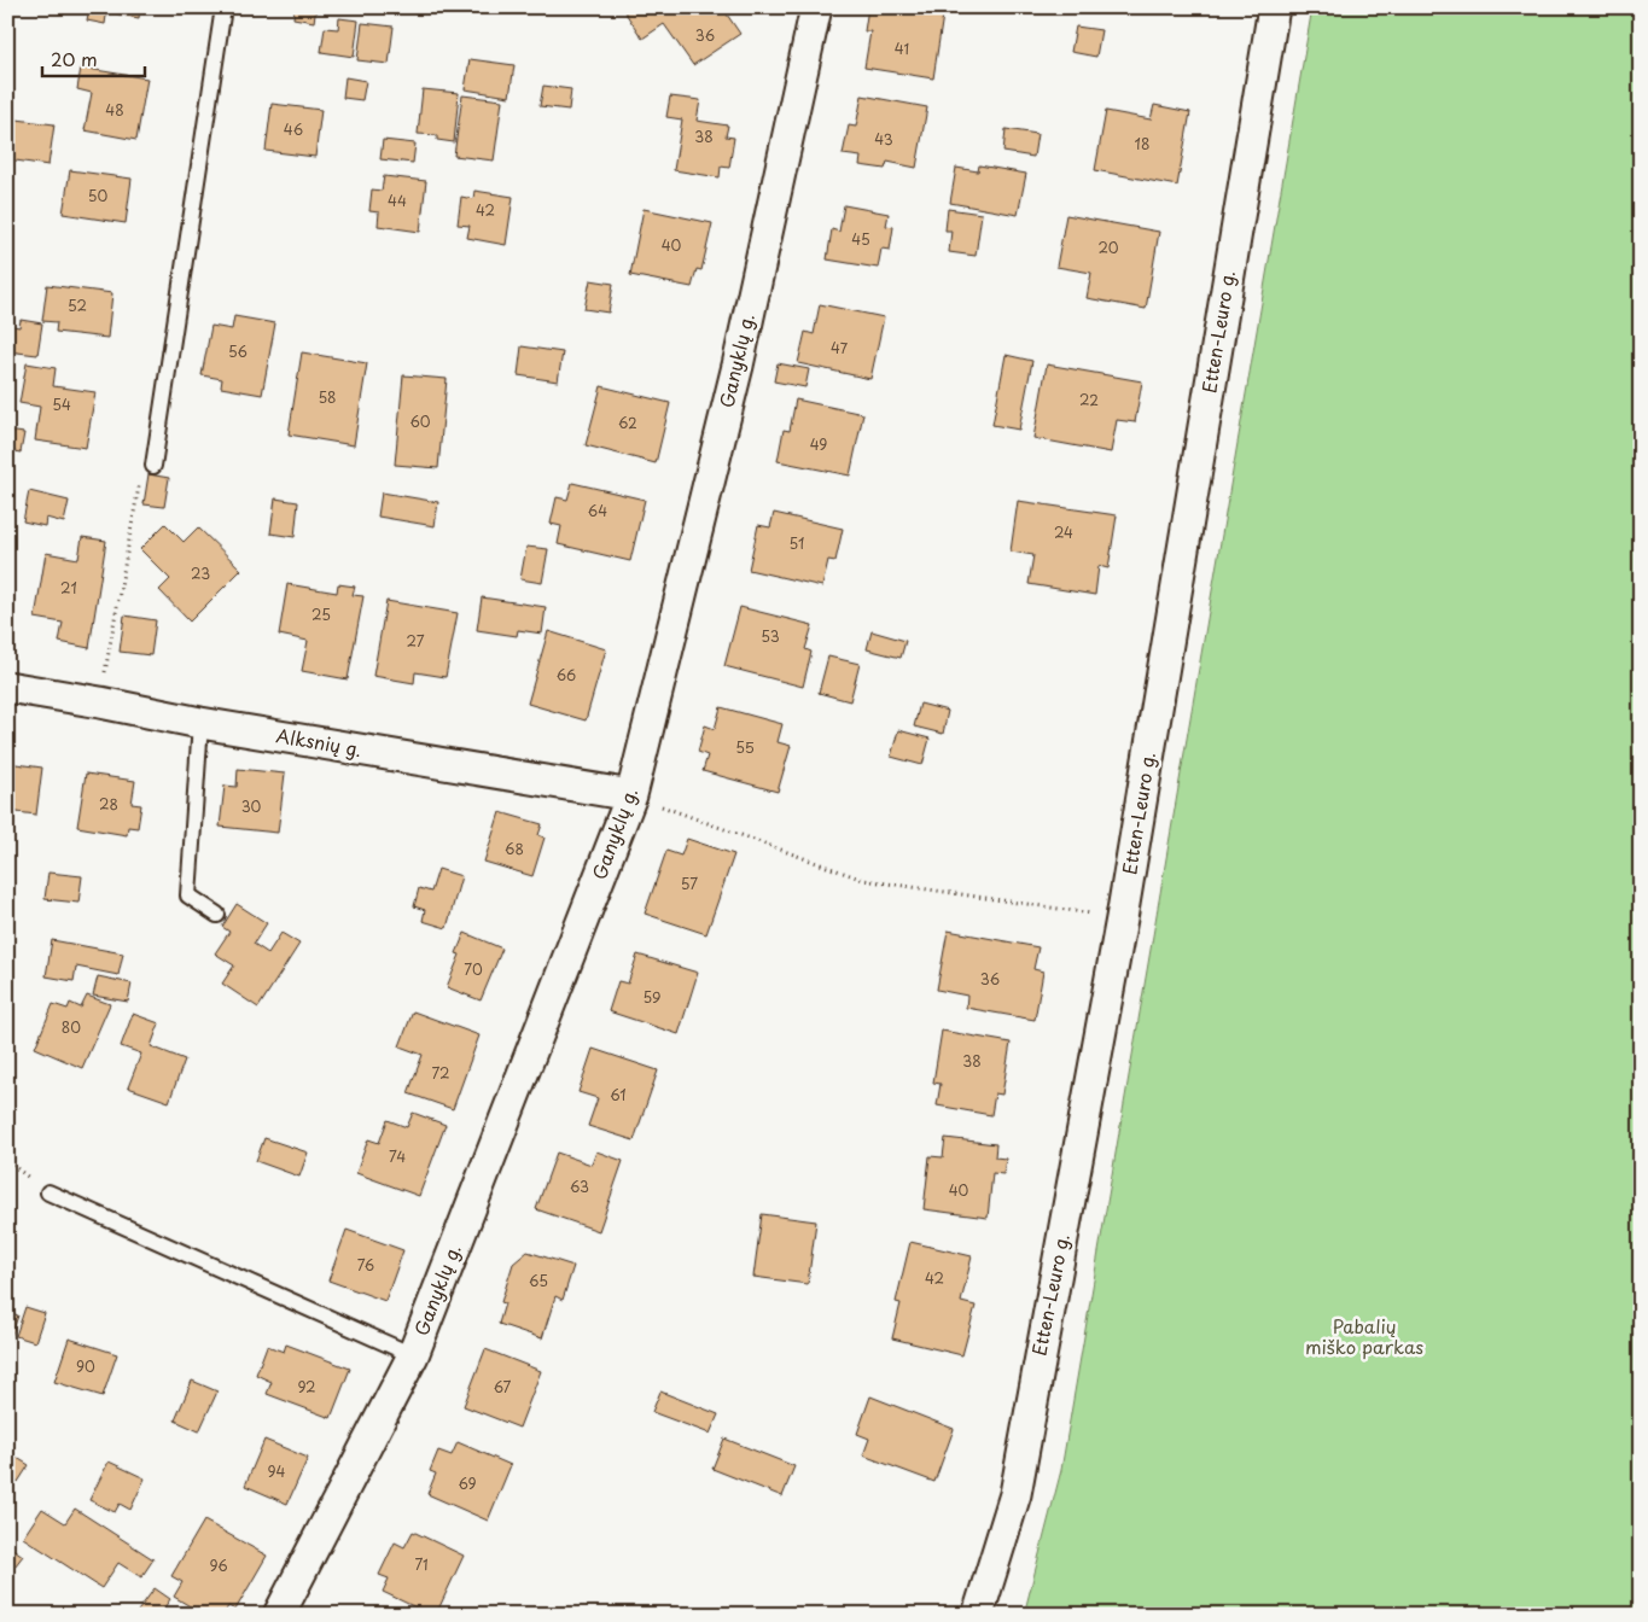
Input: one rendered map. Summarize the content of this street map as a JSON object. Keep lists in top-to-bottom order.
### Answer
{
  "streets": {
    "street": ["Etten-Leuro g.", "Ganyklų g.", "Alksnių g."]
  },
  "crossings": [
    ["Ganyklų g.", "Alksnių g."]
  ],
  "parks": ["Pabalių miško parkas"],
  "house_numbers": [
    "36",
    "41",
    "48",
    "46",
    "38",
    "43",
    "18",
    "50",
    "44",
    "42",
    "45",
    "40",
    "20",
    "52",
    "47",
    "56",
    "58",
    "22",
    "54",
    "60",
    "62",
    "49",
    "64",
    "24",
    "51",
    "23",
    "21",
    "25",
    "53",
    "27",
    "66",
    "55",
    "28",
    "30",
    "68",
    "57",
    "70",
    "36",
    "59",
    "80",
    "38",
    "72",
    "61",
    "74",
    "63",
    "40",
    "76",
    "42",
    "65",
    "90",
    "92",
    "67",
    "94",
    "69",
    "71",
    "96"
  ],
  "scale_bar": "20 m"
}
